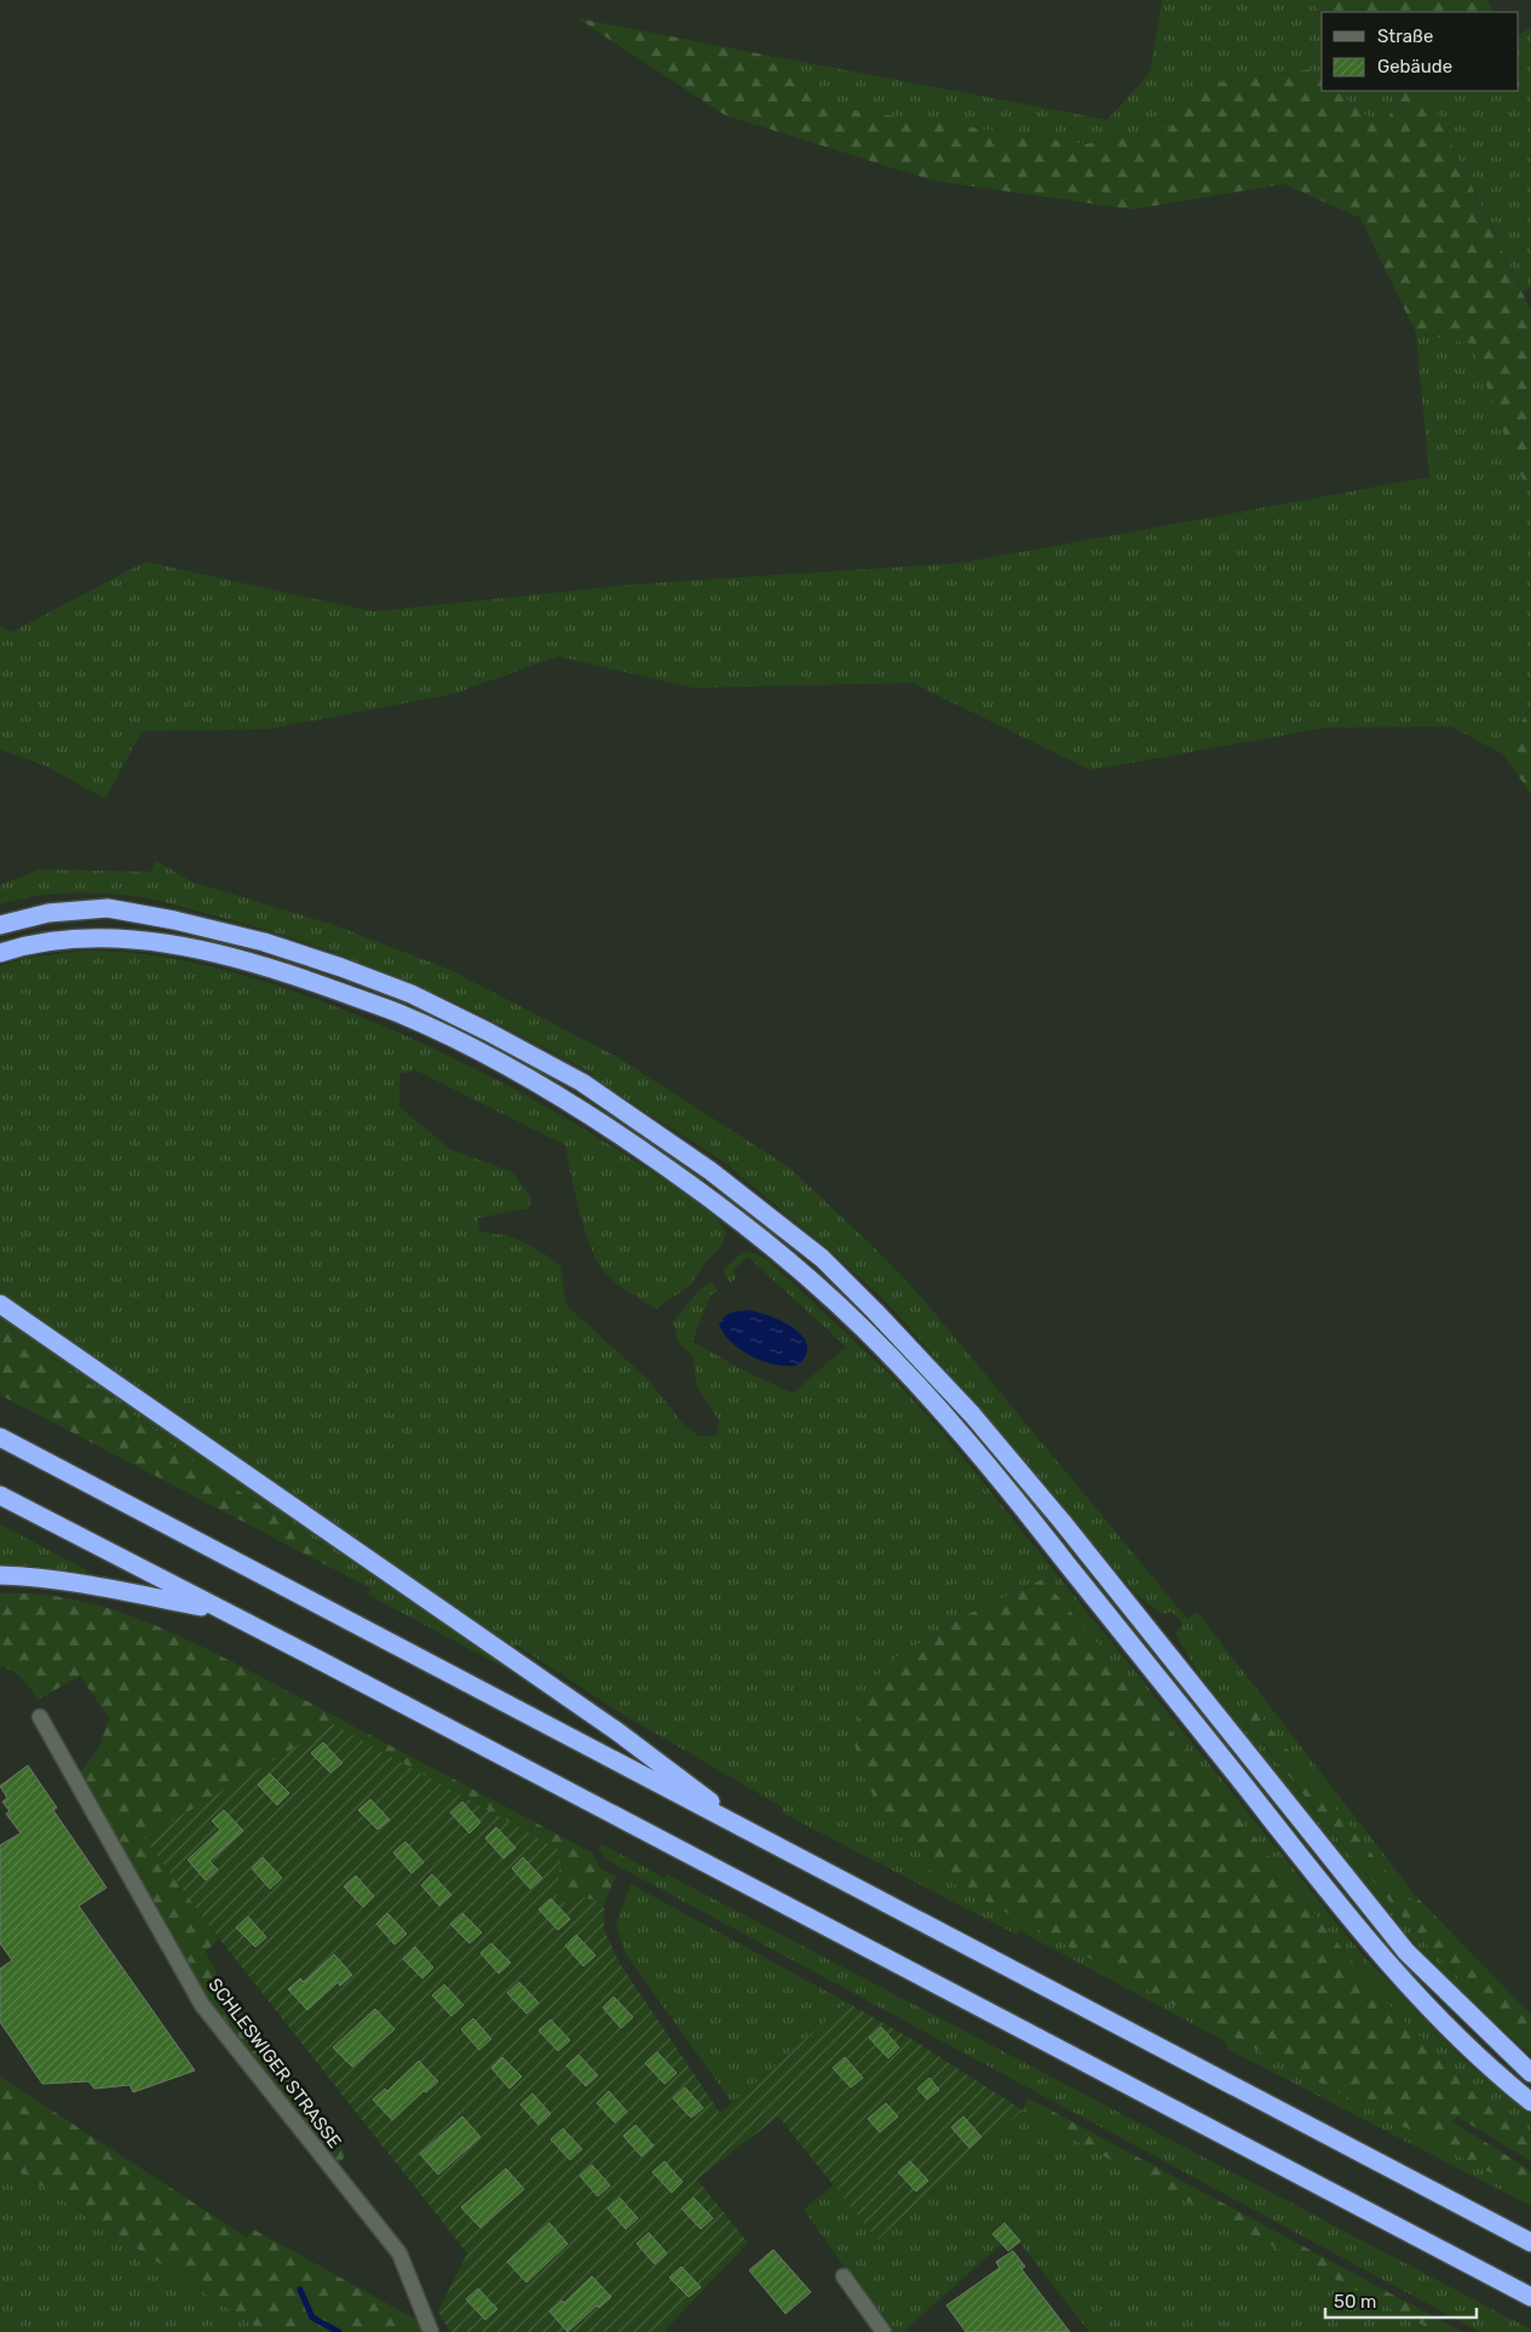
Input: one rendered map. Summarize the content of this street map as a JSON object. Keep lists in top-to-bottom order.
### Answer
{
  "streets": {
    "street": ["SCHLESWIGER STRASSE"]
  },
  "legend": ["Straße", "Gebäude"],
  "scale_bar": "50 m"
}
